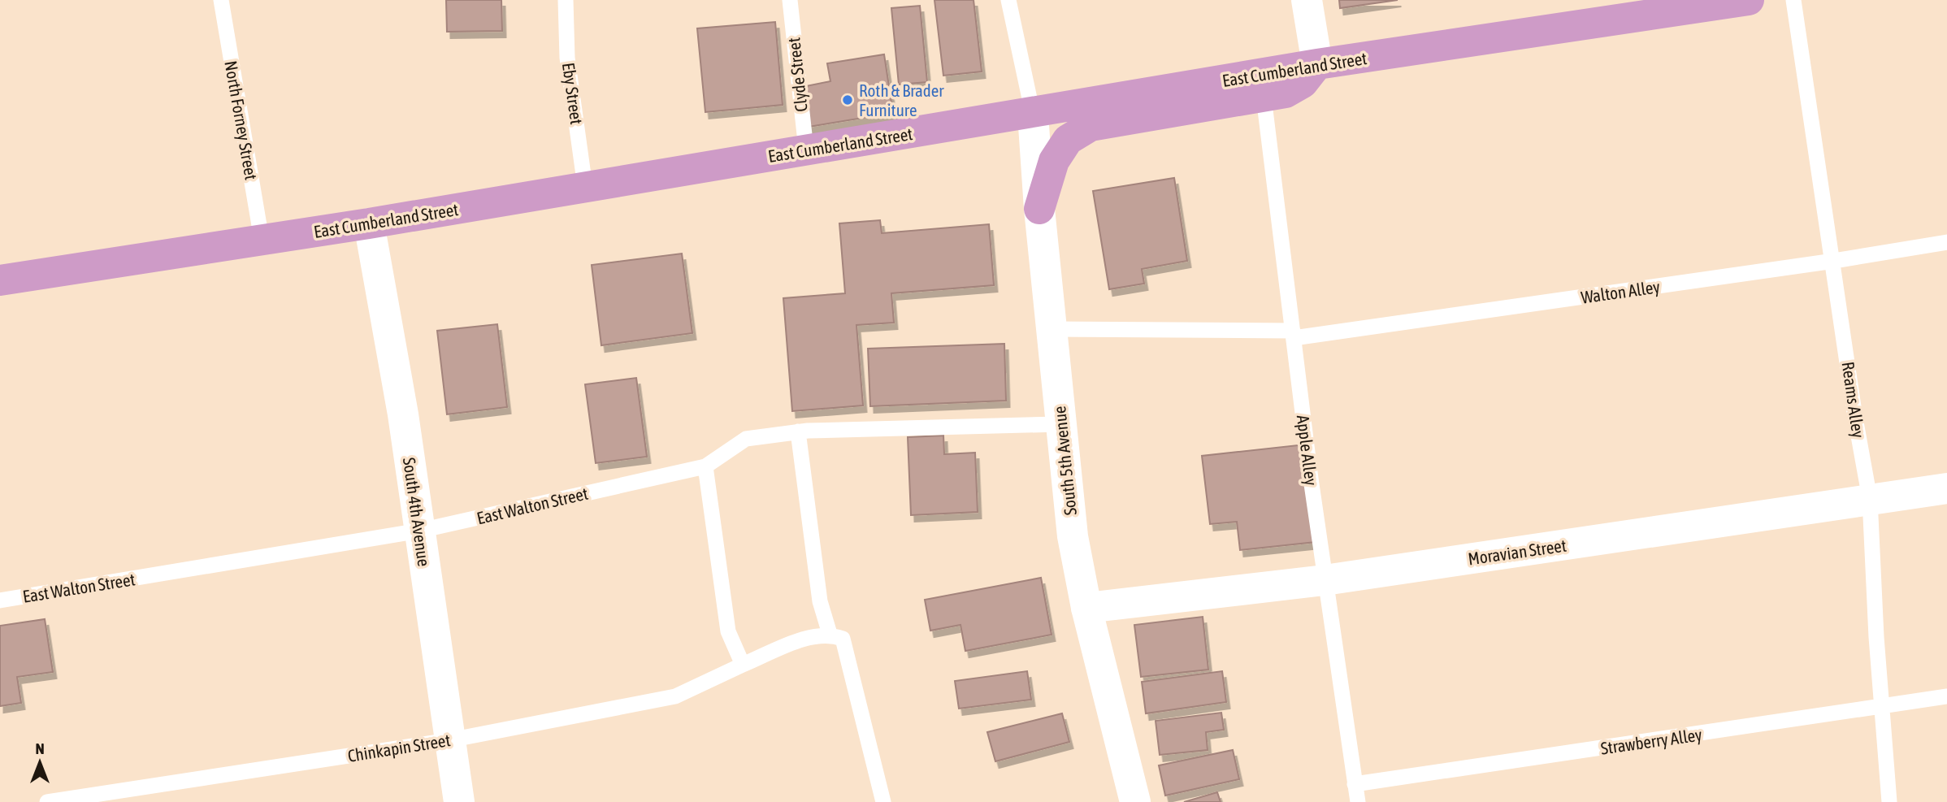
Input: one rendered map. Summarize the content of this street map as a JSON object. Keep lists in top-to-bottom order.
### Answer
{
  "streets": {
    "highway": ["East Cumberland Street"],
    "street": ["South 5th Avenue", "South 4th Avenue", "Moravian Street"],
    "lane": [
      "Clyde Street",
      "Eby Street",
      "North Forney Street",
      "Walton Alley",
      "Reams Alley",
      "Apple Alley",
      "East Walton Street",
      "Strawberry Alley",
      "Chinkapin Street"
    ]
  },
  "crossings": [
    ["East Cumberland Street", "Clyde Street"],
    ["East Cumberland Street", "Eby Street"],
    ["East Cumberland Street", "North Forney Street"],
    ["East Cumberland Street", "South 5th Avenue"],
    ["East Cumberland Street", "South 4th Avenue"],
    ["Walton Alley", "Reams Alley"],
    ["Walton Alley", "Apple Alley"],
    ["Walton Alley", "South 5th Avenue"],
    ["Reams Alley", "Moravian Street"],
    ["Reams Alley", "Strawberry Alley"],
    ["Apple Alley", "Moravian Street"],
    ["Apple Alley", "Strawberry Alley"],
    ["South 5th Avenue", "East Walton Street"],
    ["South 5th Avenue", "Moravian Street"],
    ["East Walton Street", "South 4th Avenue"],
    ["South 4th Avenue", "Chinkapin Street"]
  ],
  "places": ["Roth & Brader Furniture"],
  "north": "top"
}
